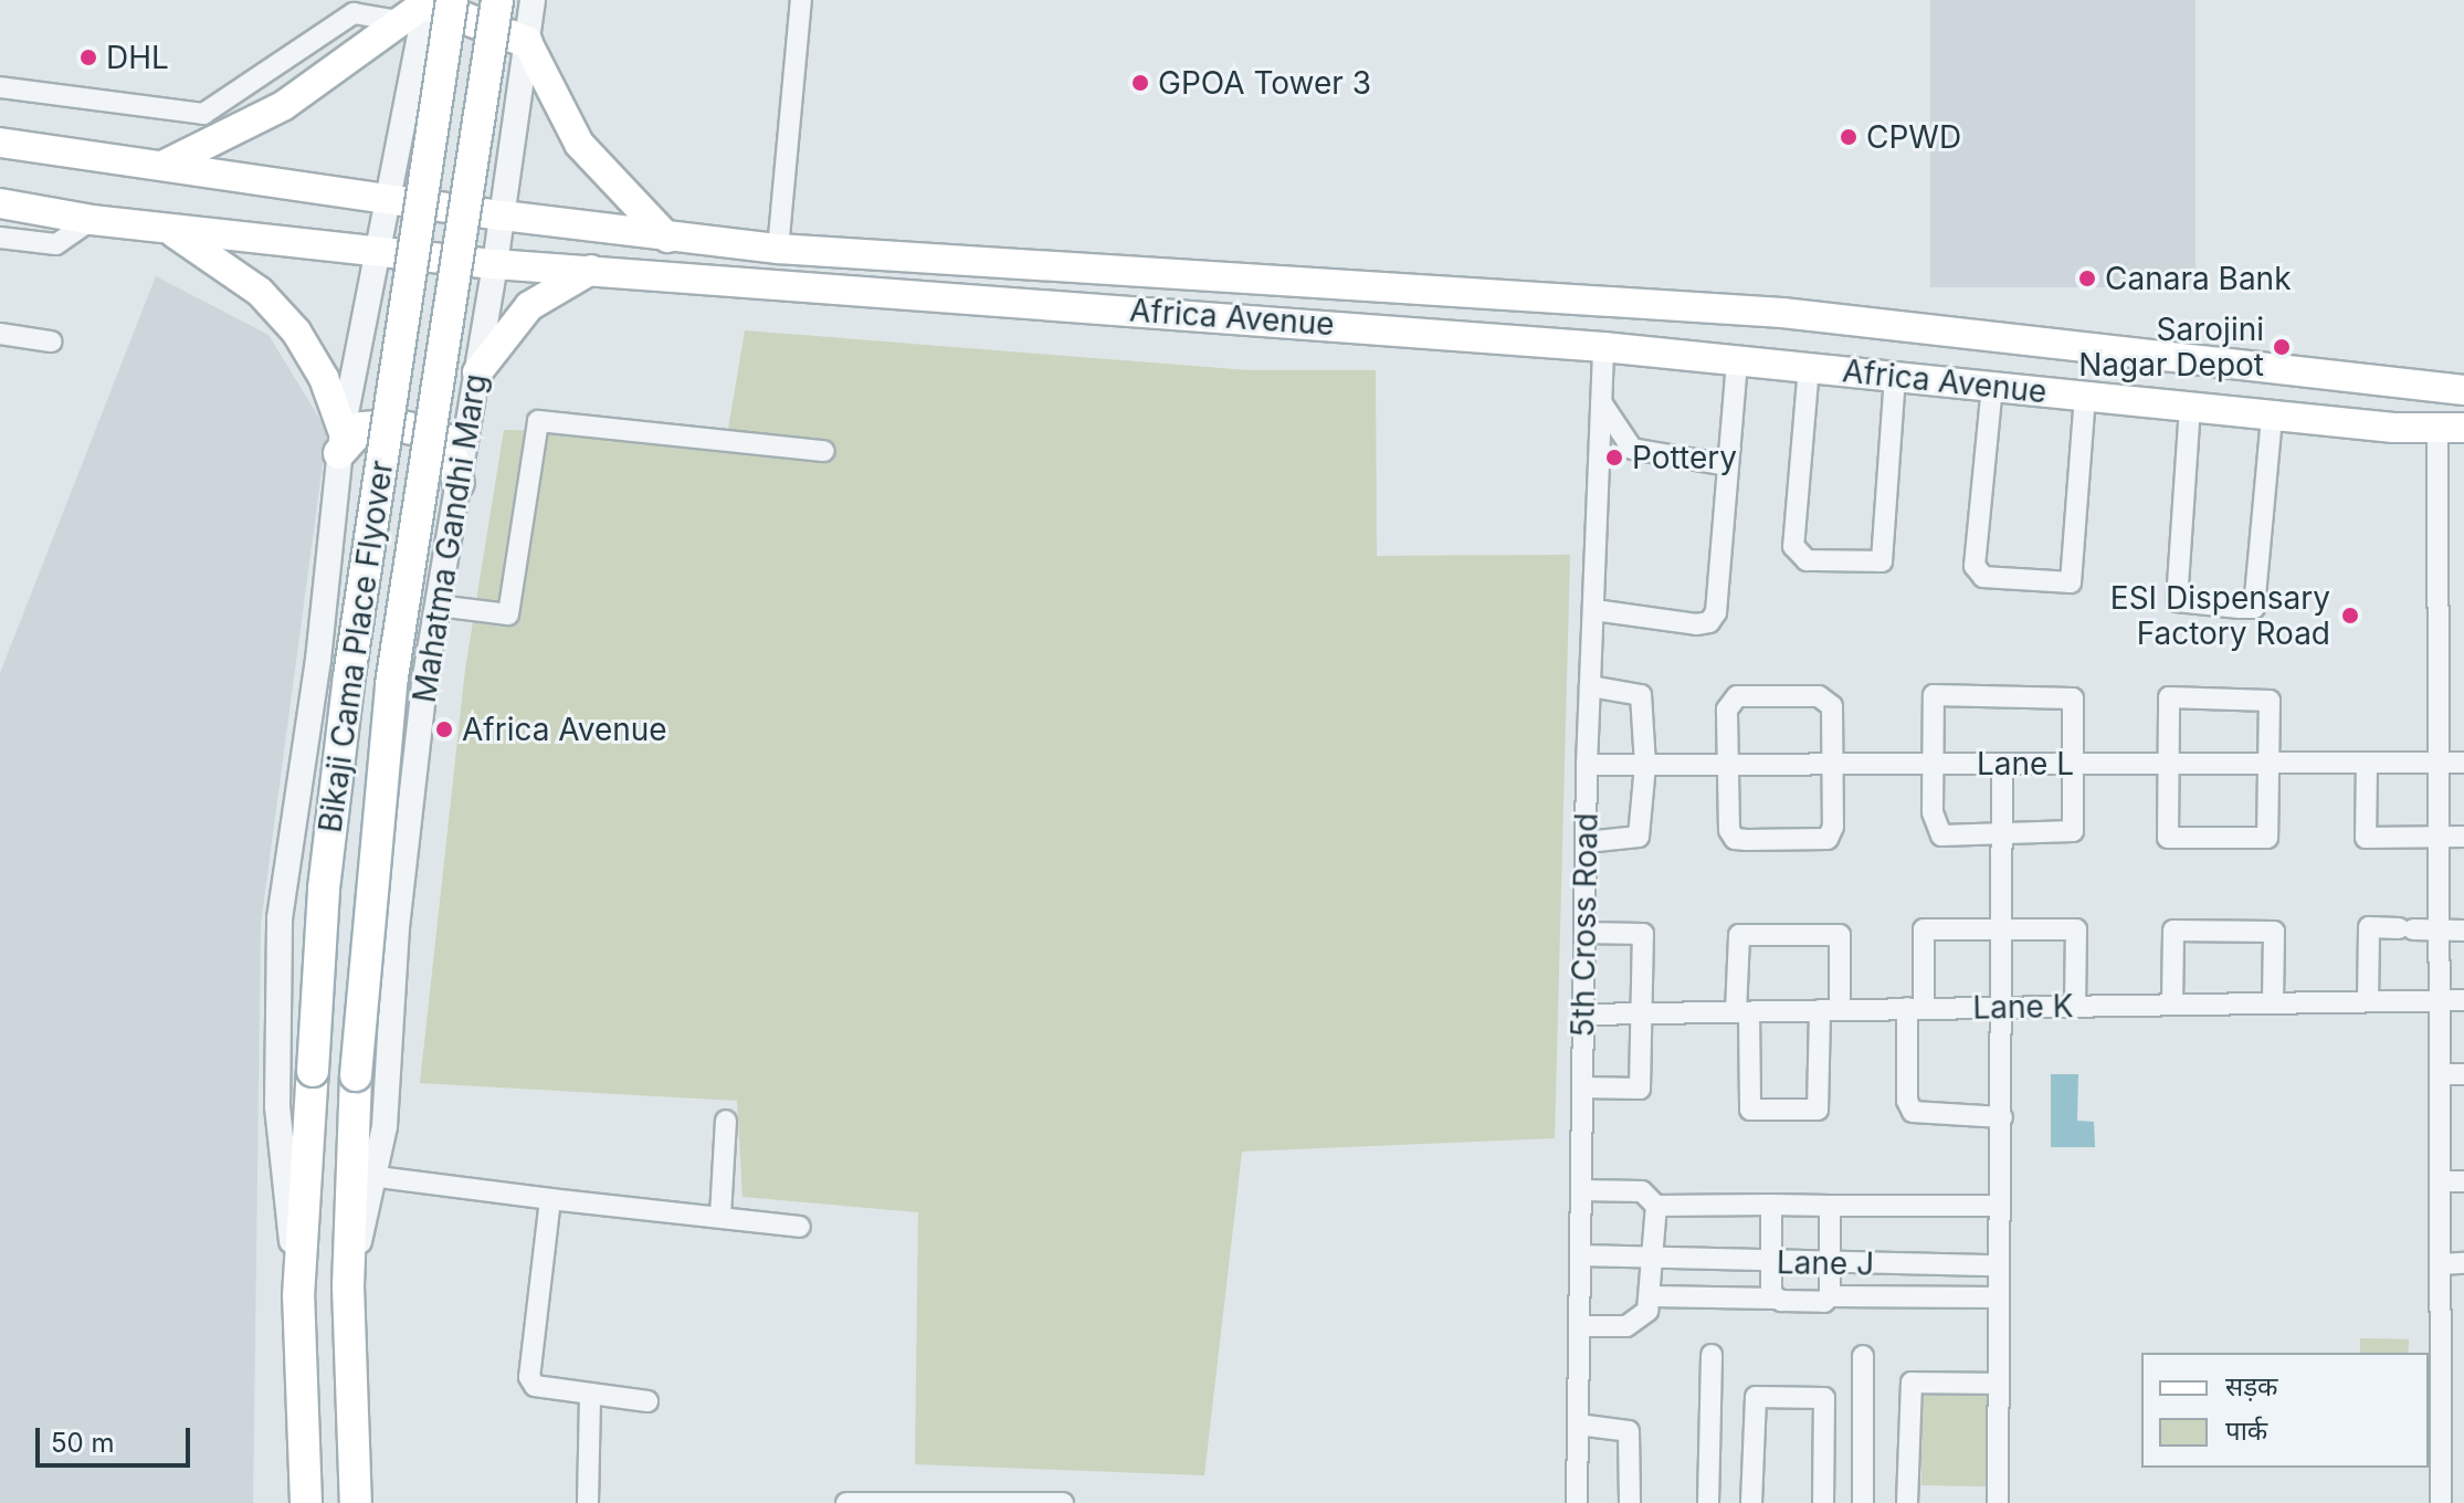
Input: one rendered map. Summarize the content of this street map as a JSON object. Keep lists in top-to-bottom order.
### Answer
{
  "streets": {
    "main road": ["Africa Avenue", "Mahatma Gandhi Marg", "Bikaji Cama Place Flyover"],
    "street": [
      "Lane L",
      "5th Cross Road",
      "Lane K",
      "Lane J"
    ]
  },
  "crossings": [
    ["Africa Avenue", "Mahatma Gandhi Marg"],
    ["Africa Avenue", "5th Cross Road"],
    ["Mahatma Gandhi Marg", "Bikaji Cama Place Flyover"],
    ["Lane L", "5th Cross Road"],
    ["5th Cross Road", "Lane K"],
    ["5th Cross Road", "Lane J"]
  ],
  "places": [
    "DHL",
    "GPOA Tower 3",
    "CPWD",
    "Canara Bank",
    "Sarojini Nagar Depot",
    "Pottery",
    "ESI Dispensary Factory Road",
    "Africa Avenue"
  ],
  "legend": ["सड़क", "पार्क"],
  "scale_bar": "50 m"
}
